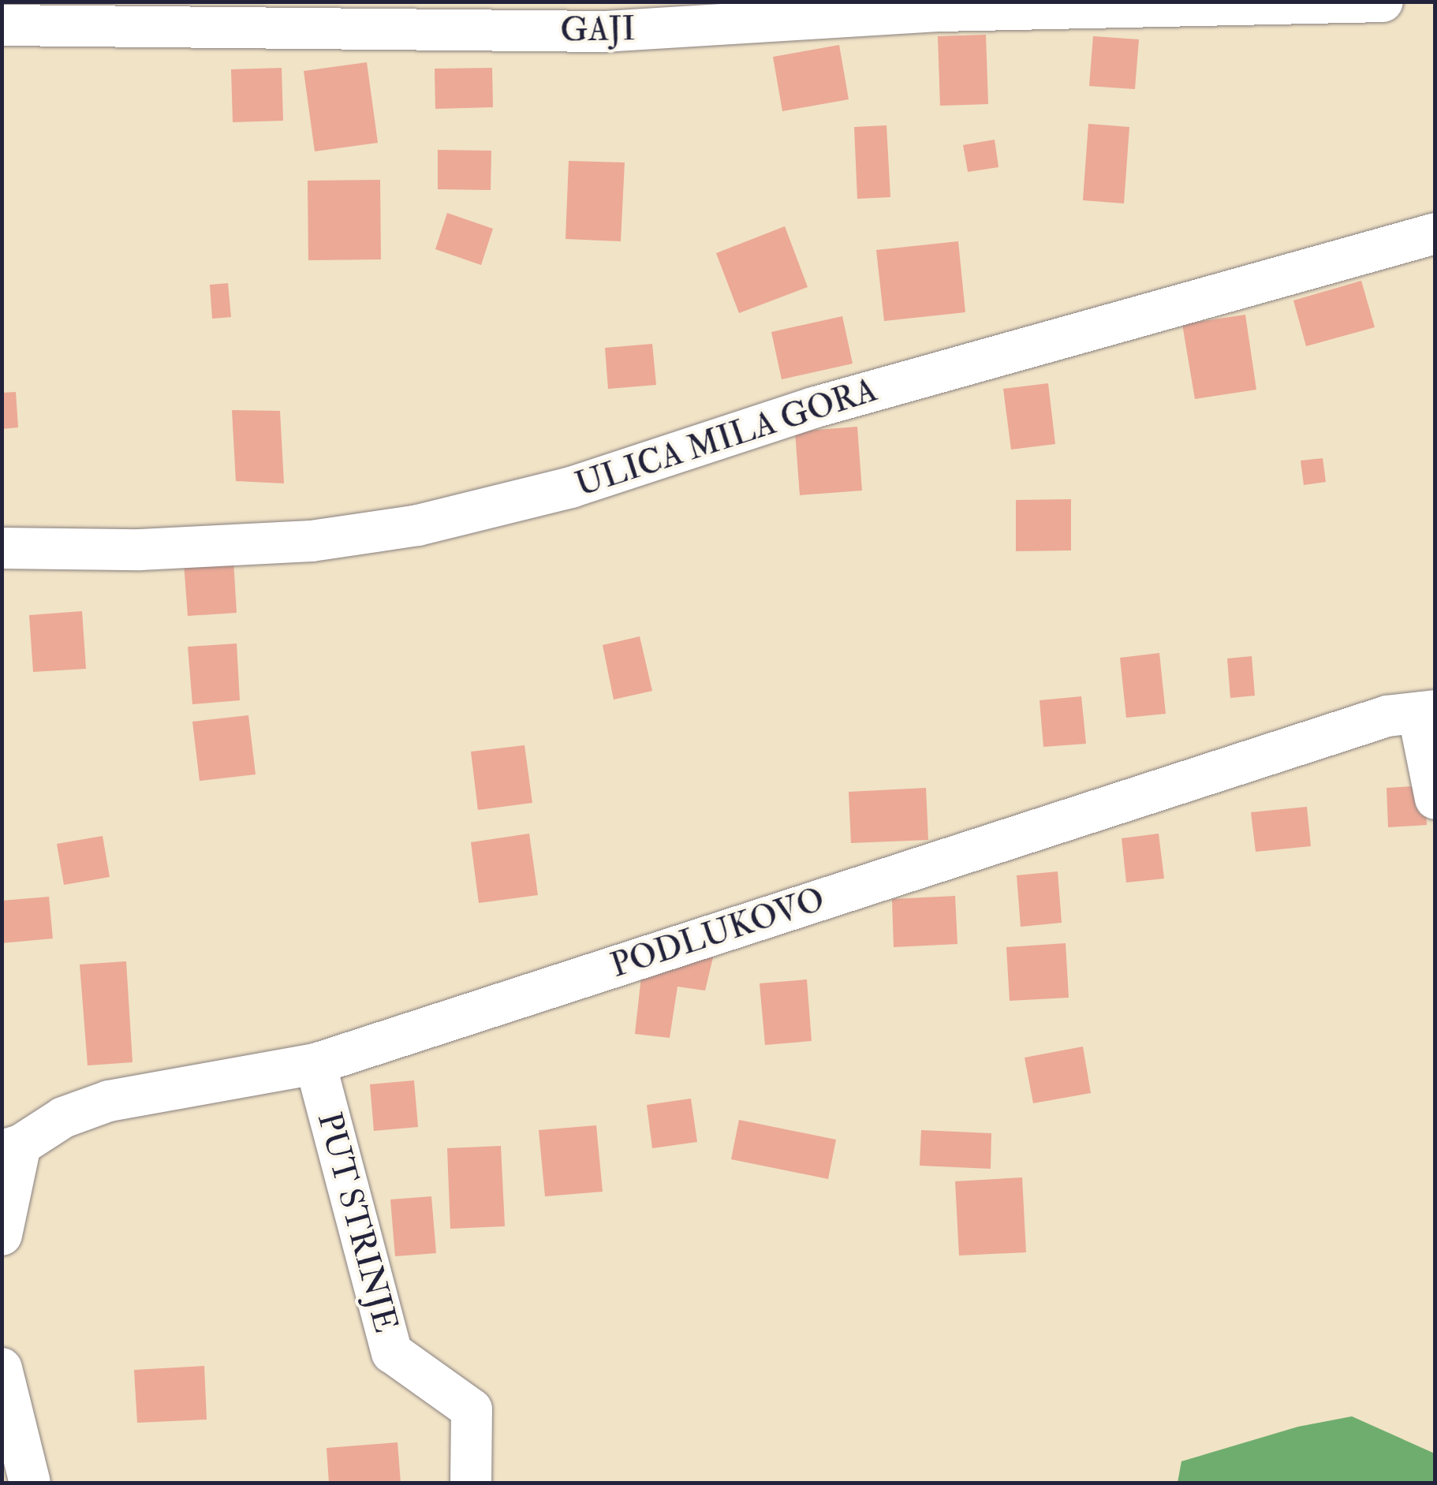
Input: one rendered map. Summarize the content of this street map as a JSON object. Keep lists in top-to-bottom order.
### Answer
{
  "streets": {
    "street": [
      "GAJI",
      "ULICA MILA GORA",
      "PODLUKOVO",
      "PUT STRINJE"
    ]
  },
  "crossings": [
    ["PODLUKOVO", "PUT STRINJE"]
  ]
}
